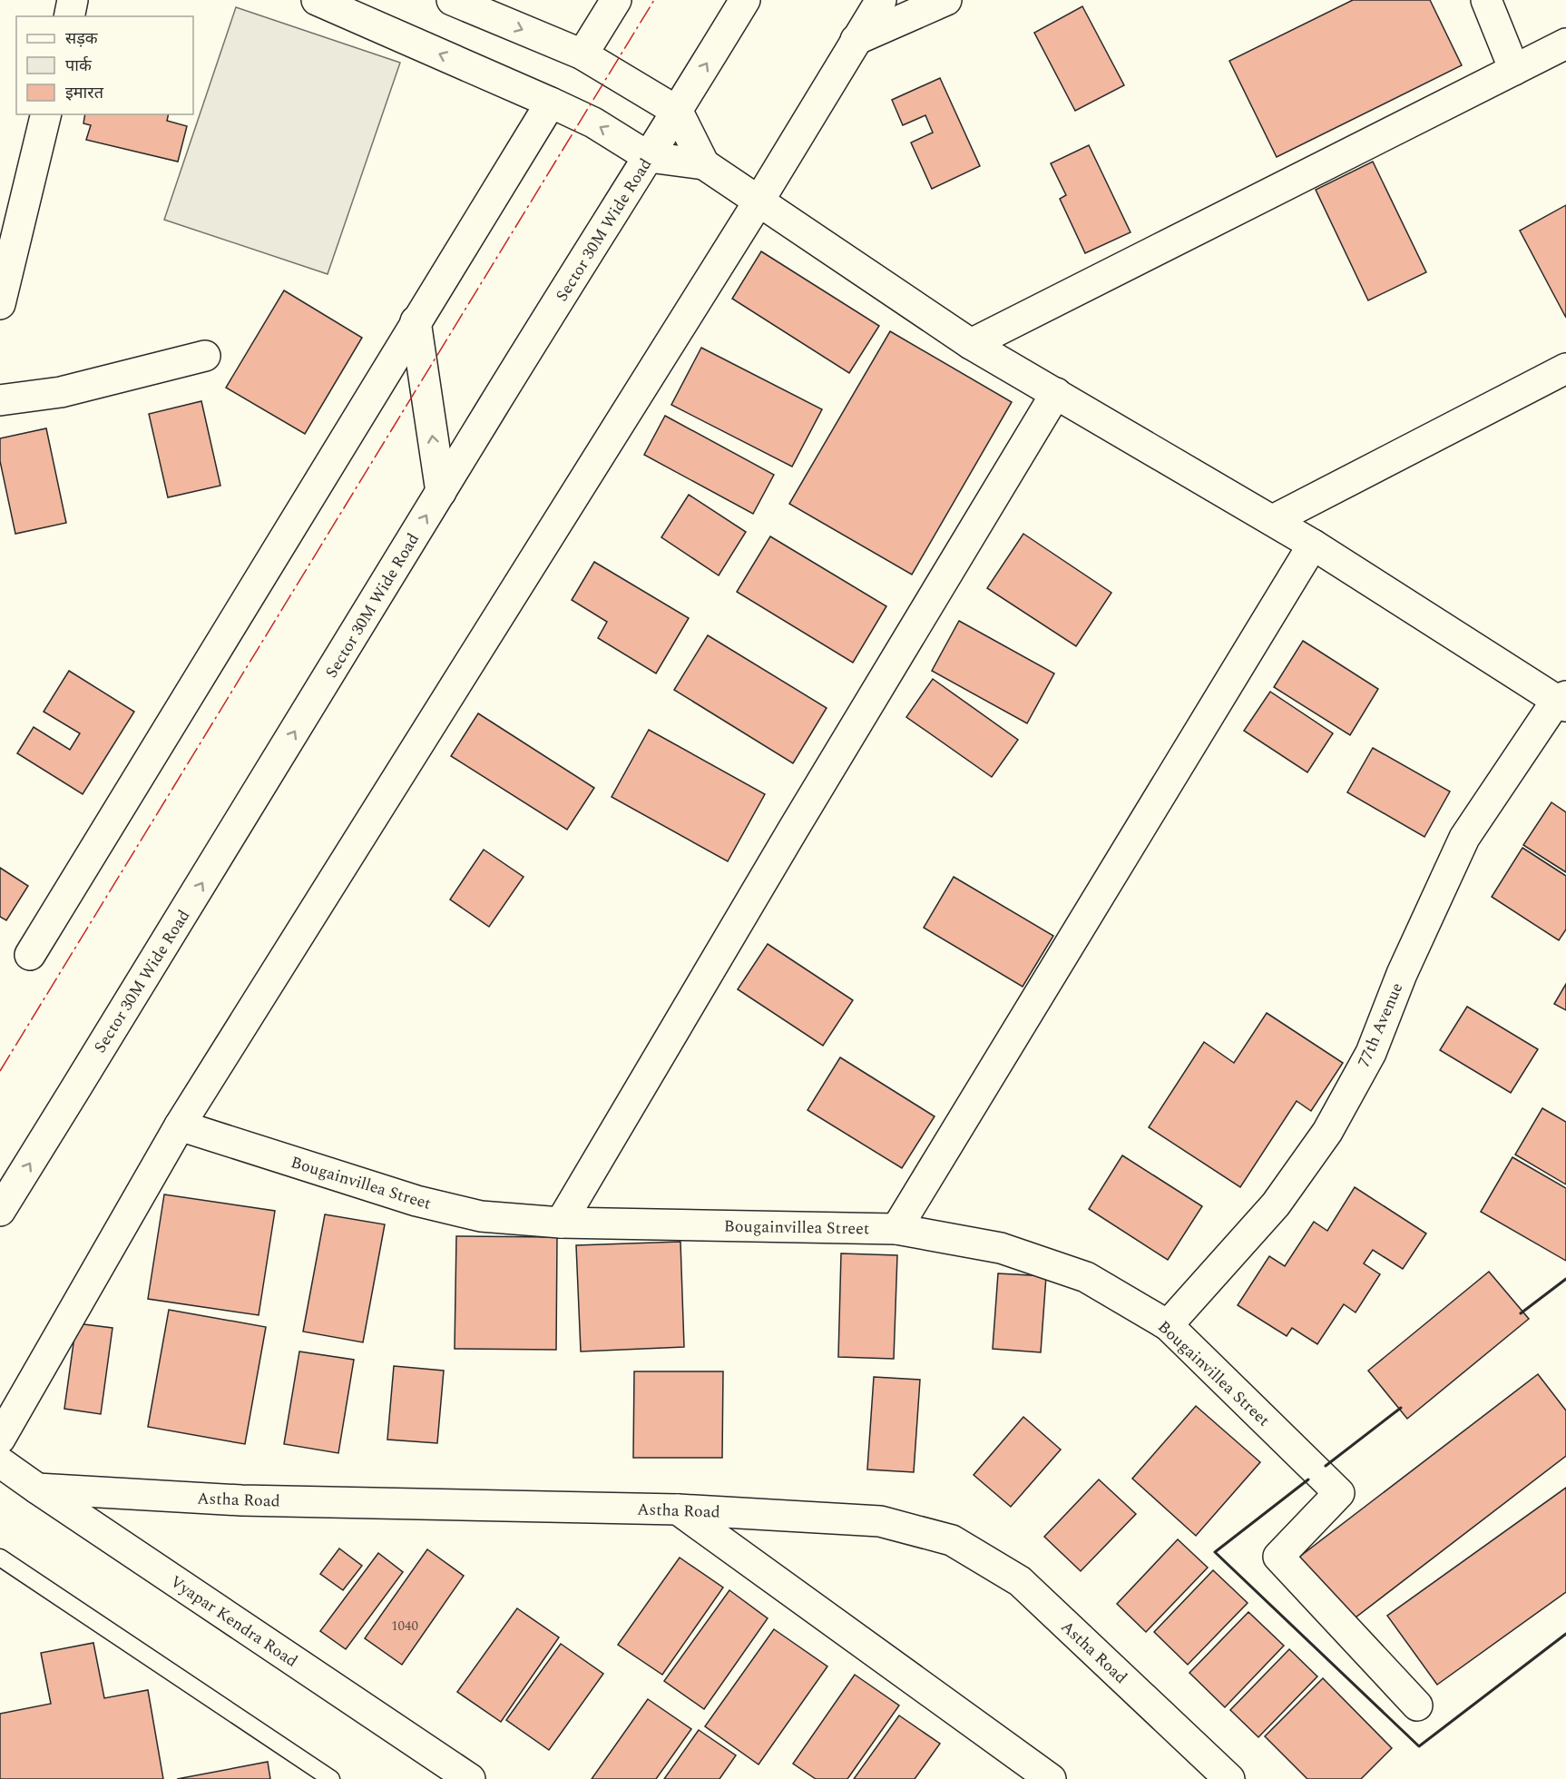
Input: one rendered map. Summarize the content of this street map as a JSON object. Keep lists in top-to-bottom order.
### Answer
{
  "streets": {
    "street": [
      "Sector 30M Wide Road",
      "77th Avenue",
      "Bougainvillea Street",
      "Astha Road",
      "Vyapar Kendra Road"
    ]
  },
  "crossings": [
    ["77th Avenue", "Bougainvillea Street"],
    ["Astha Road", "Vyapar Kendra Road"]
  ],
  "house_numbers": ["1040"],
  "legend": ["सड़क", "पार्क", "इमारत"]
}
